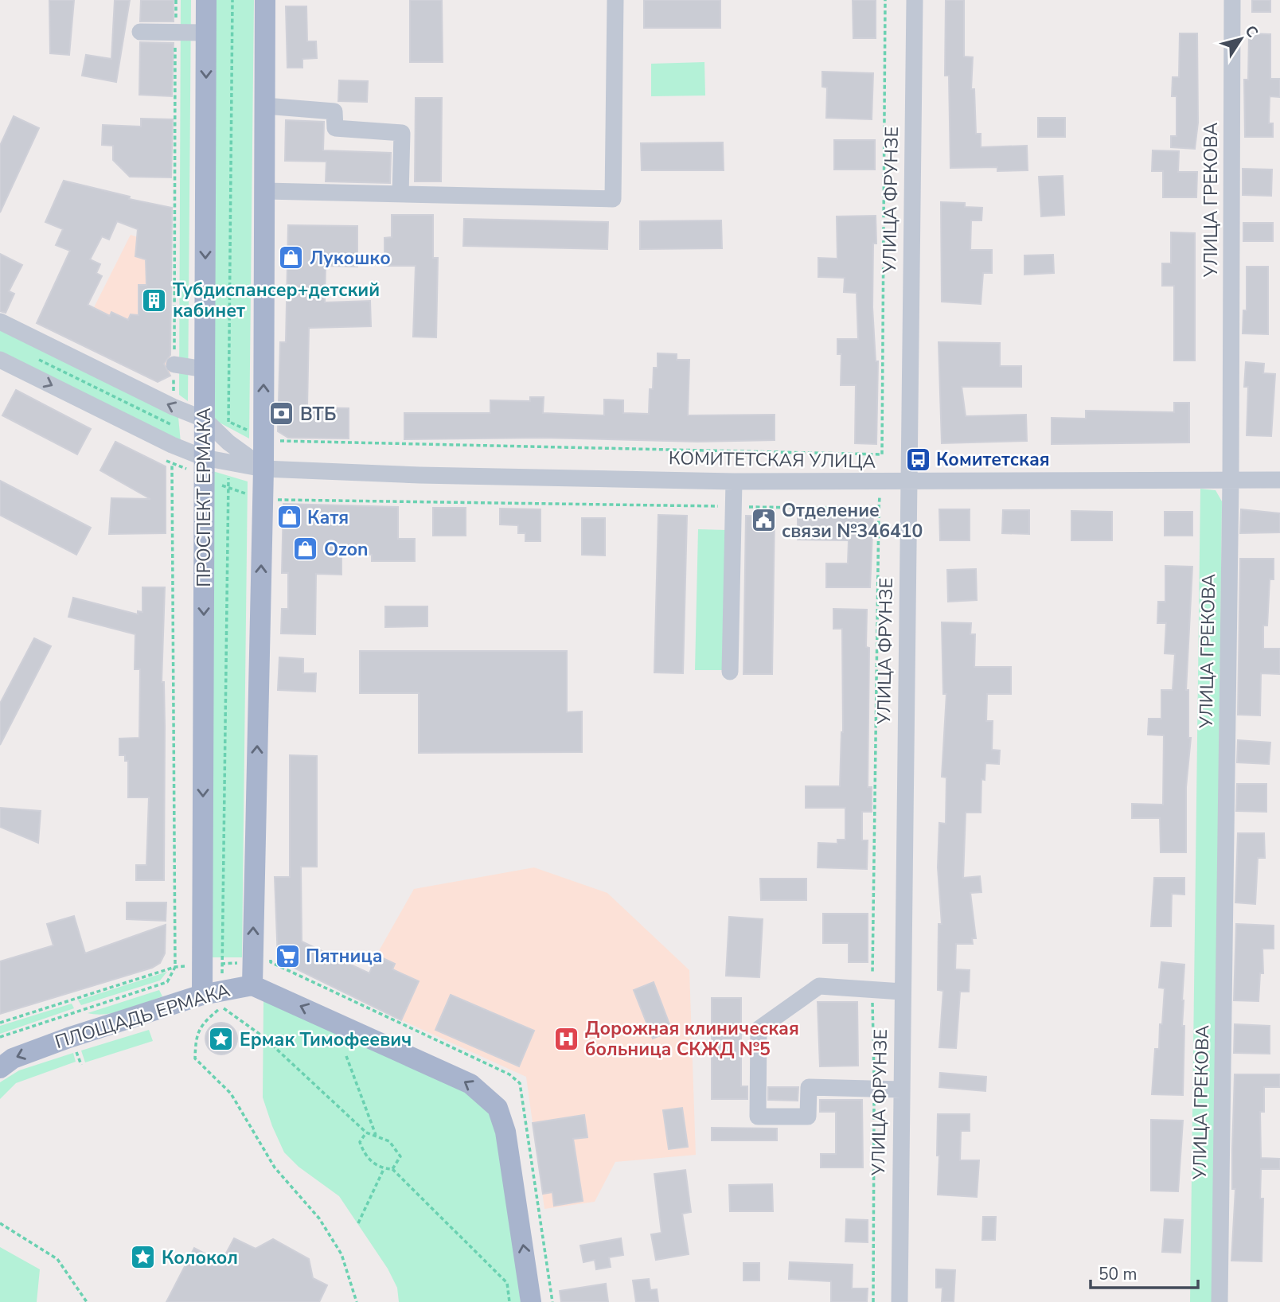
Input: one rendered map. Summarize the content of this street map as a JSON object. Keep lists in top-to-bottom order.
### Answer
{
  "streets": {
    "main road": ["ПРОСПЕКТ ЕРМАКА", "ПЛОЩАДЬ ЕРМАКА"],
    "street": ["УЛИЦА ФРУНЗЕ", "УЛИЦА ГРЕКОВА", "КОМИТЕТСКАЯ УЛИЦА"]
  },
  "crossings": [
    ["УЛИЦА ФРУНЗЕ", "КОМИТЕТСКАЯ УЛИЦА"],
    ["УЛИЦА ГРЕКОВА", "КОМИТЕТСКАЯ УЛИЦА"],
    ["КОМИТЕТСКАЯ УЛИЦА", "ПРОСПЕКТ ЕРМАКА"],
    ["ПРОСПЕКТ ЕРМАКА", "ПЛОЩАДЬ ЕРМАКА"]
  ],
  "places": {
    "shop": ["Лукошко", "Катя", "Ozon"],
    "building": ["Тубдиспансер+детский кабинет"],
    "bank": ["ВТБ"],
    "bus stop": ["Комитетская"],
    "public building": ["Отделение связи №346410"],
    "supermarket": ["Пятница"],
    "hospital": ["Дорожная клиническая больница СКЖД №5"],
    "place": ["Ермак Тимофеевич", "Колокол"]
  },
  "scale_bar": "50 m",
  "north": "top right"
}
